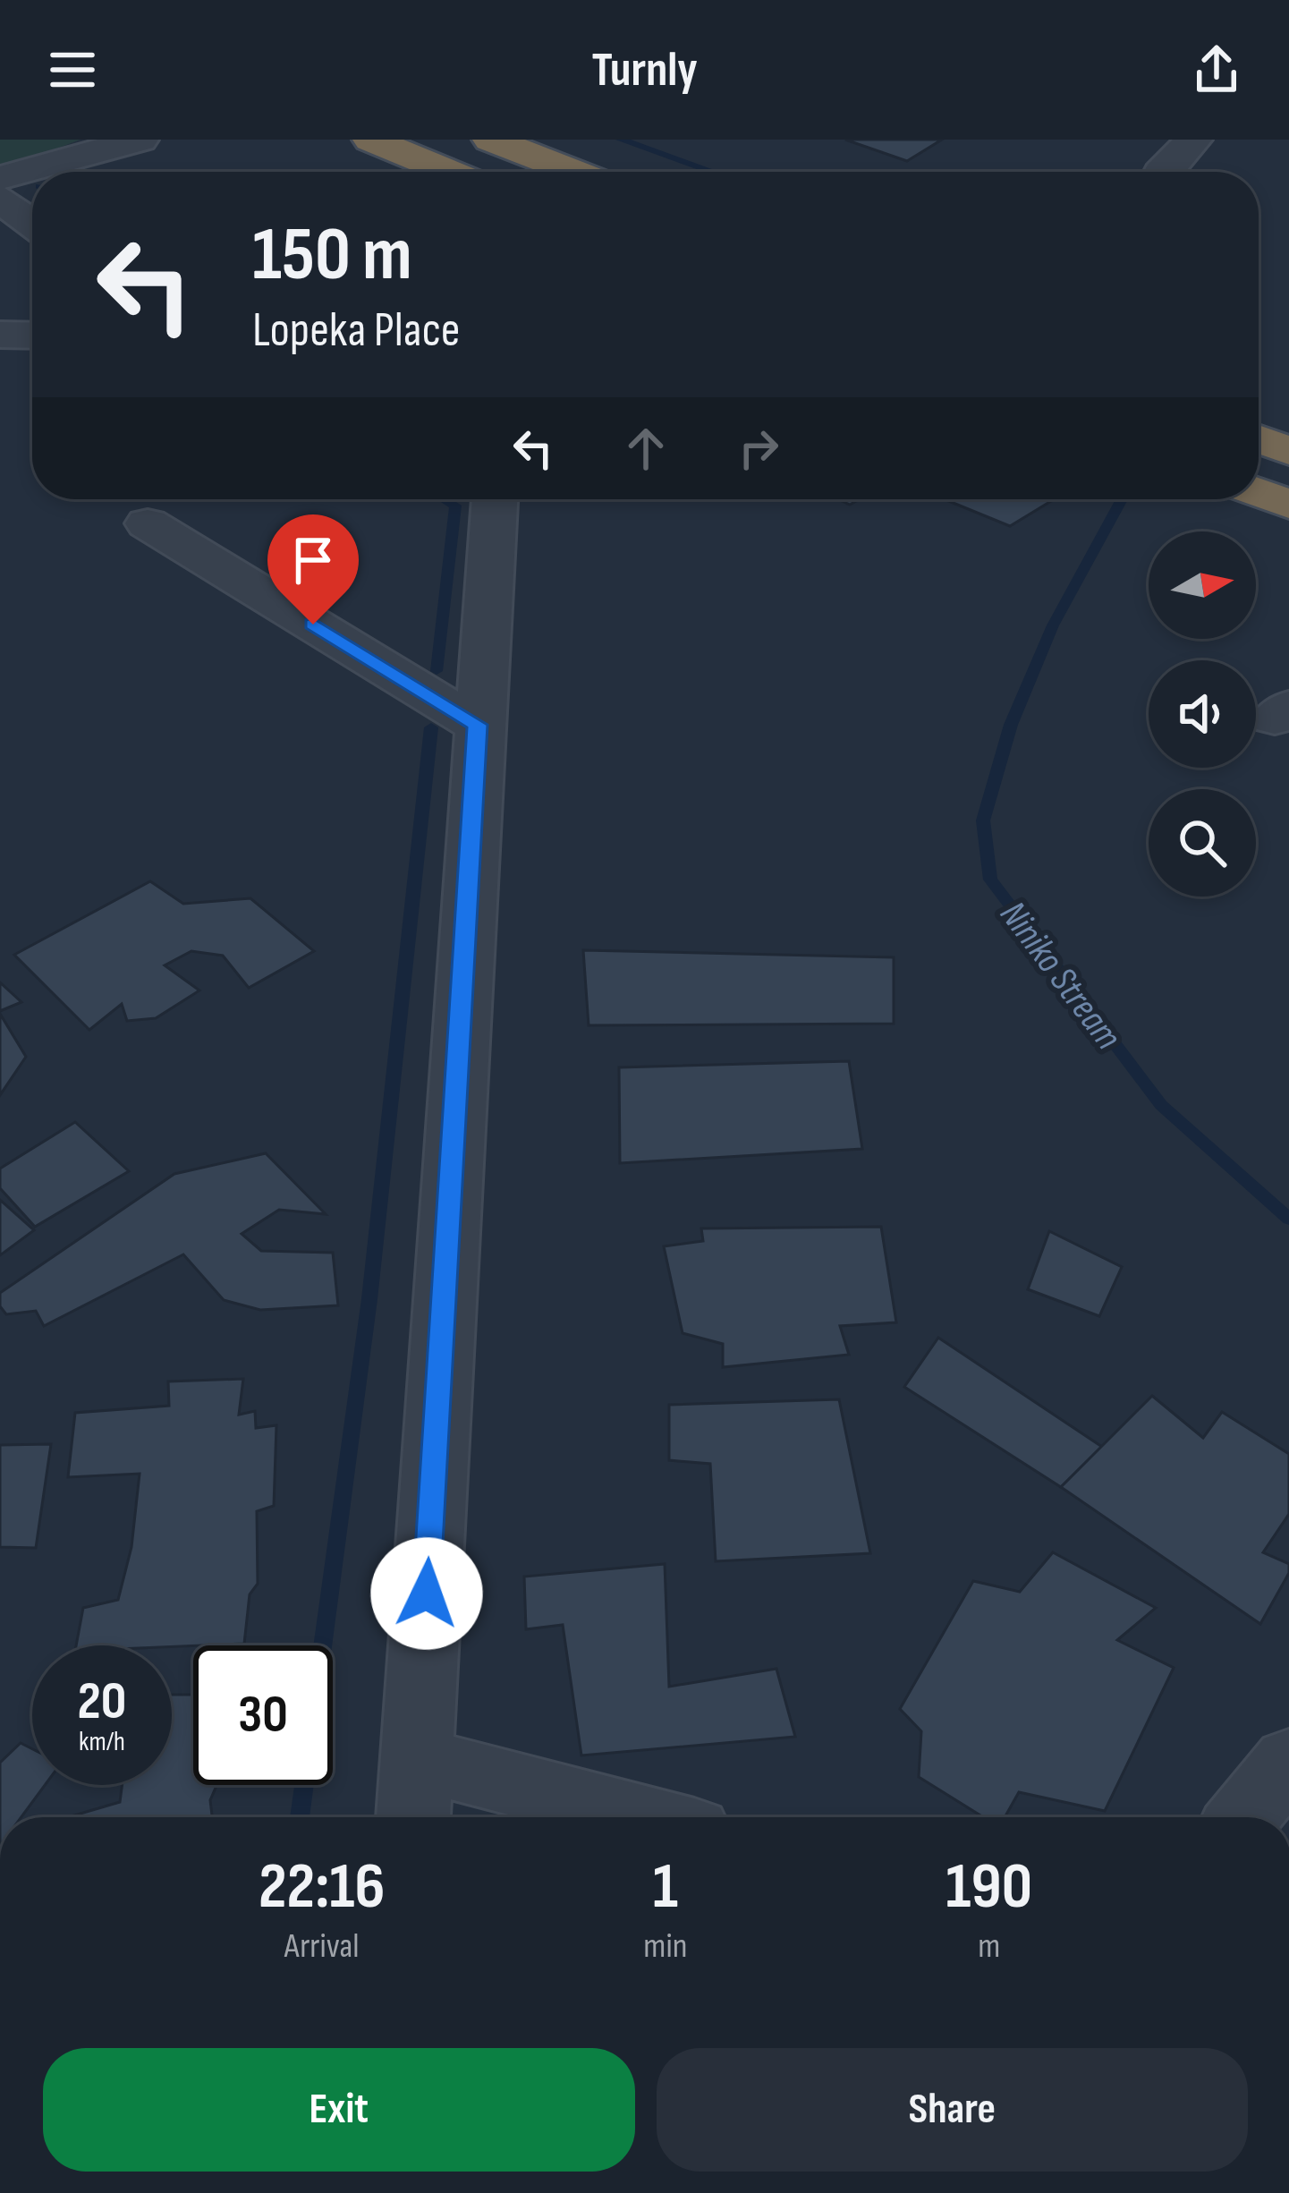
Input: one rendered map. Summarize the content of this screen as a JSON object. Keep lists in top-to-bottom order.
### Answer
{
  "water": ["Niniko Stream"],
  "north": "right",
  "page": {
    "header": "Turnly",
    "turn": ["150 m", "Lopeka Place"],
    "speed": "20 km/h",
    "limit": "30",
    "eta": [
      "22:16",
      "Arrival",
      "1",
      "min",
      "190",
      "m"
    ],
    "buttons": ["Exit", "Share"]
  }
}
